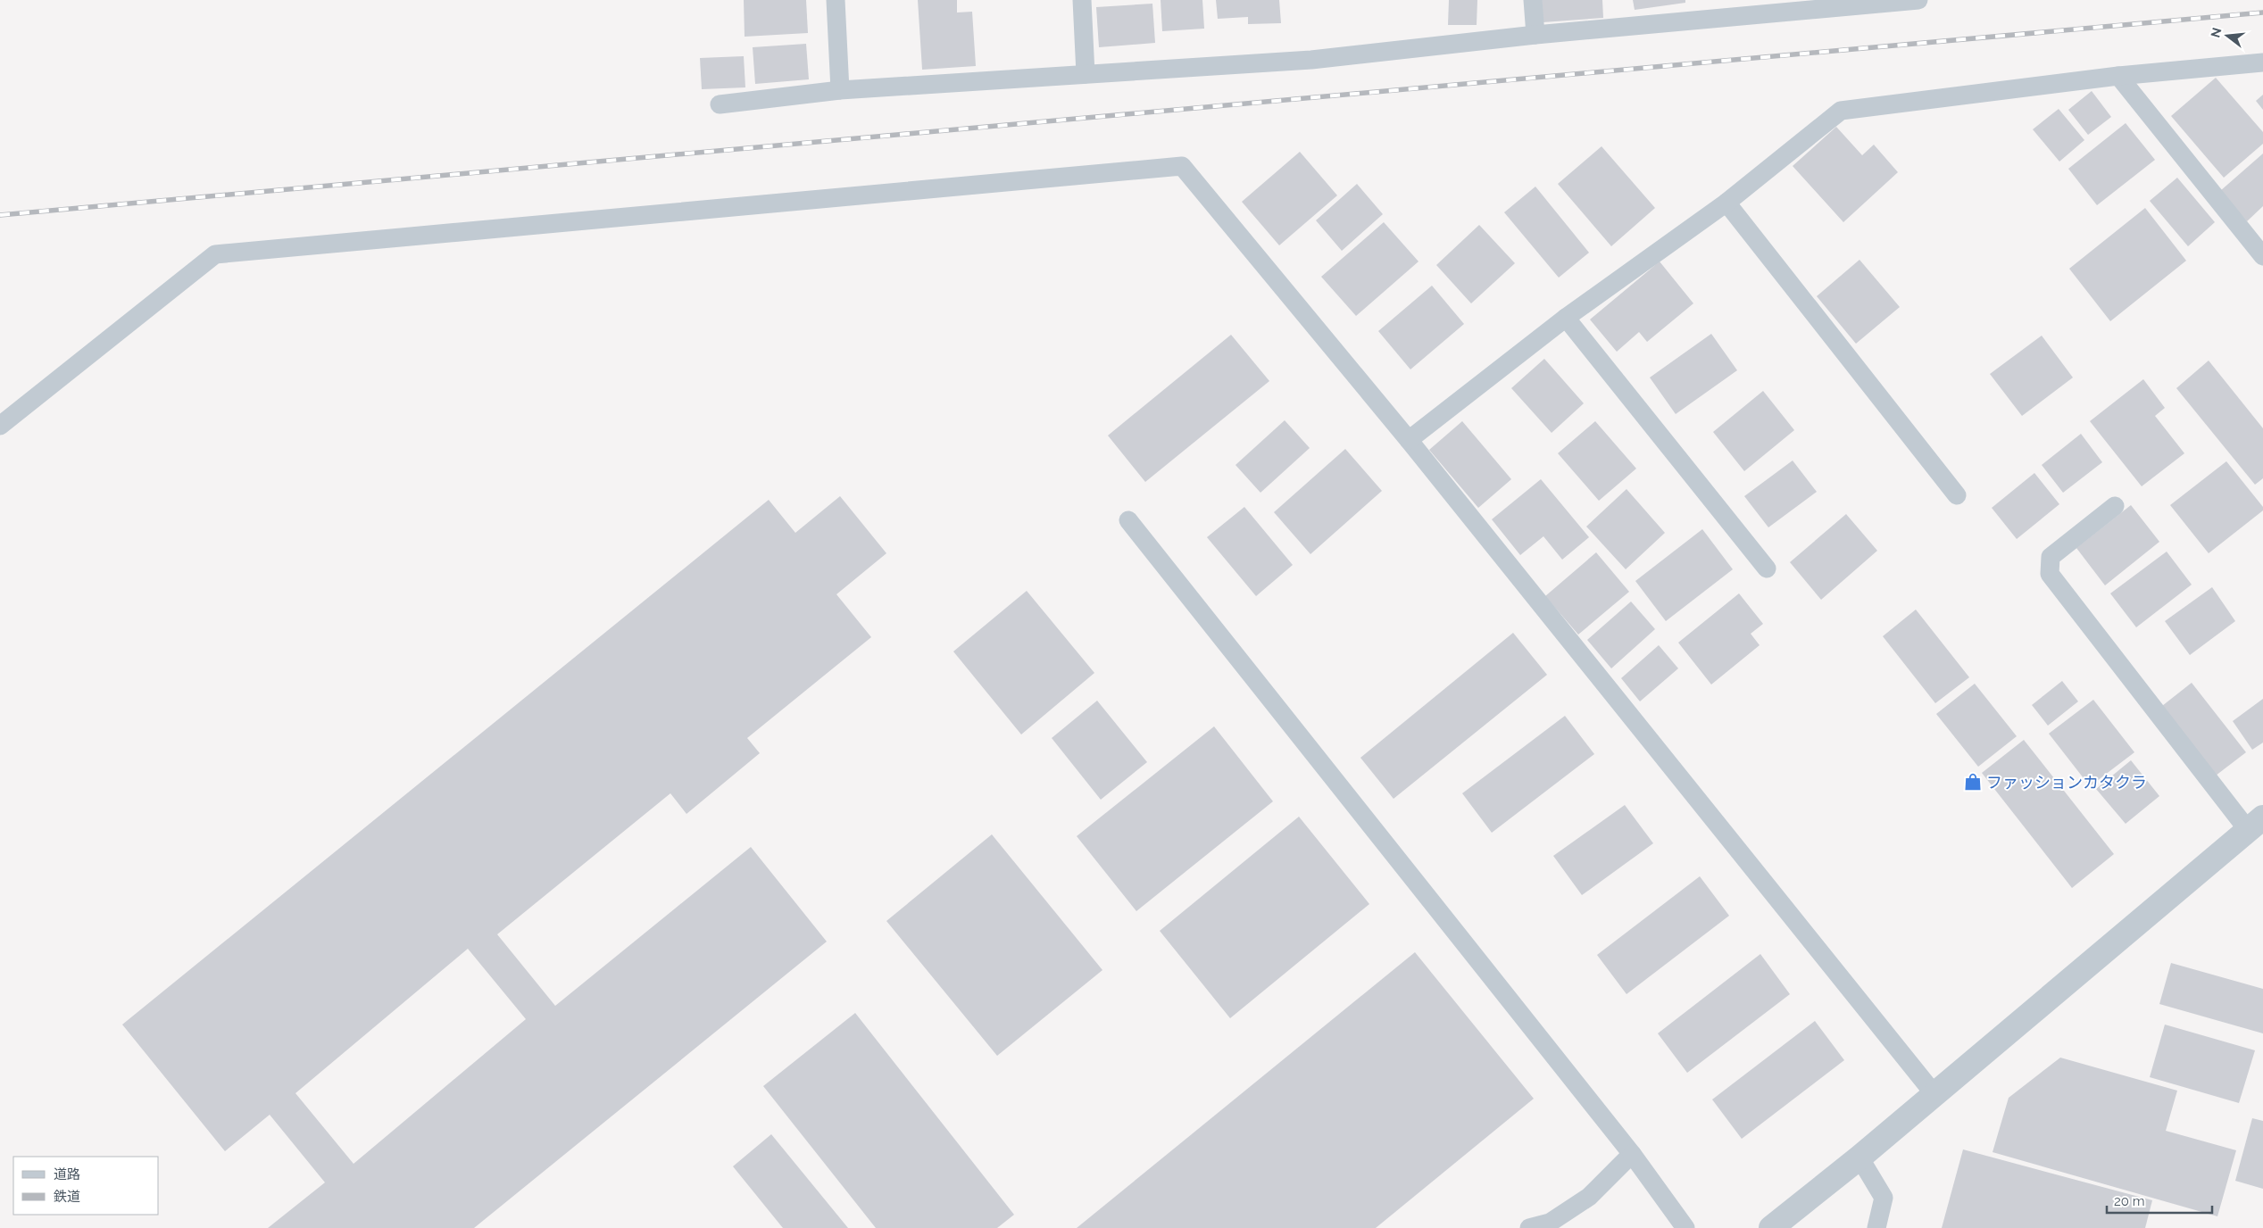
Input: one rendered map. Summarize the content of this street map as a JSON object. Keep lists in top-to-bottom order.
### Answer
{
  "places": {
    "shop": ["ファッションカタクラ"]
  },
  "legend": ["道路", "鉄道"],
  "scale_bar": "20 m",
  "north": "left"
}
